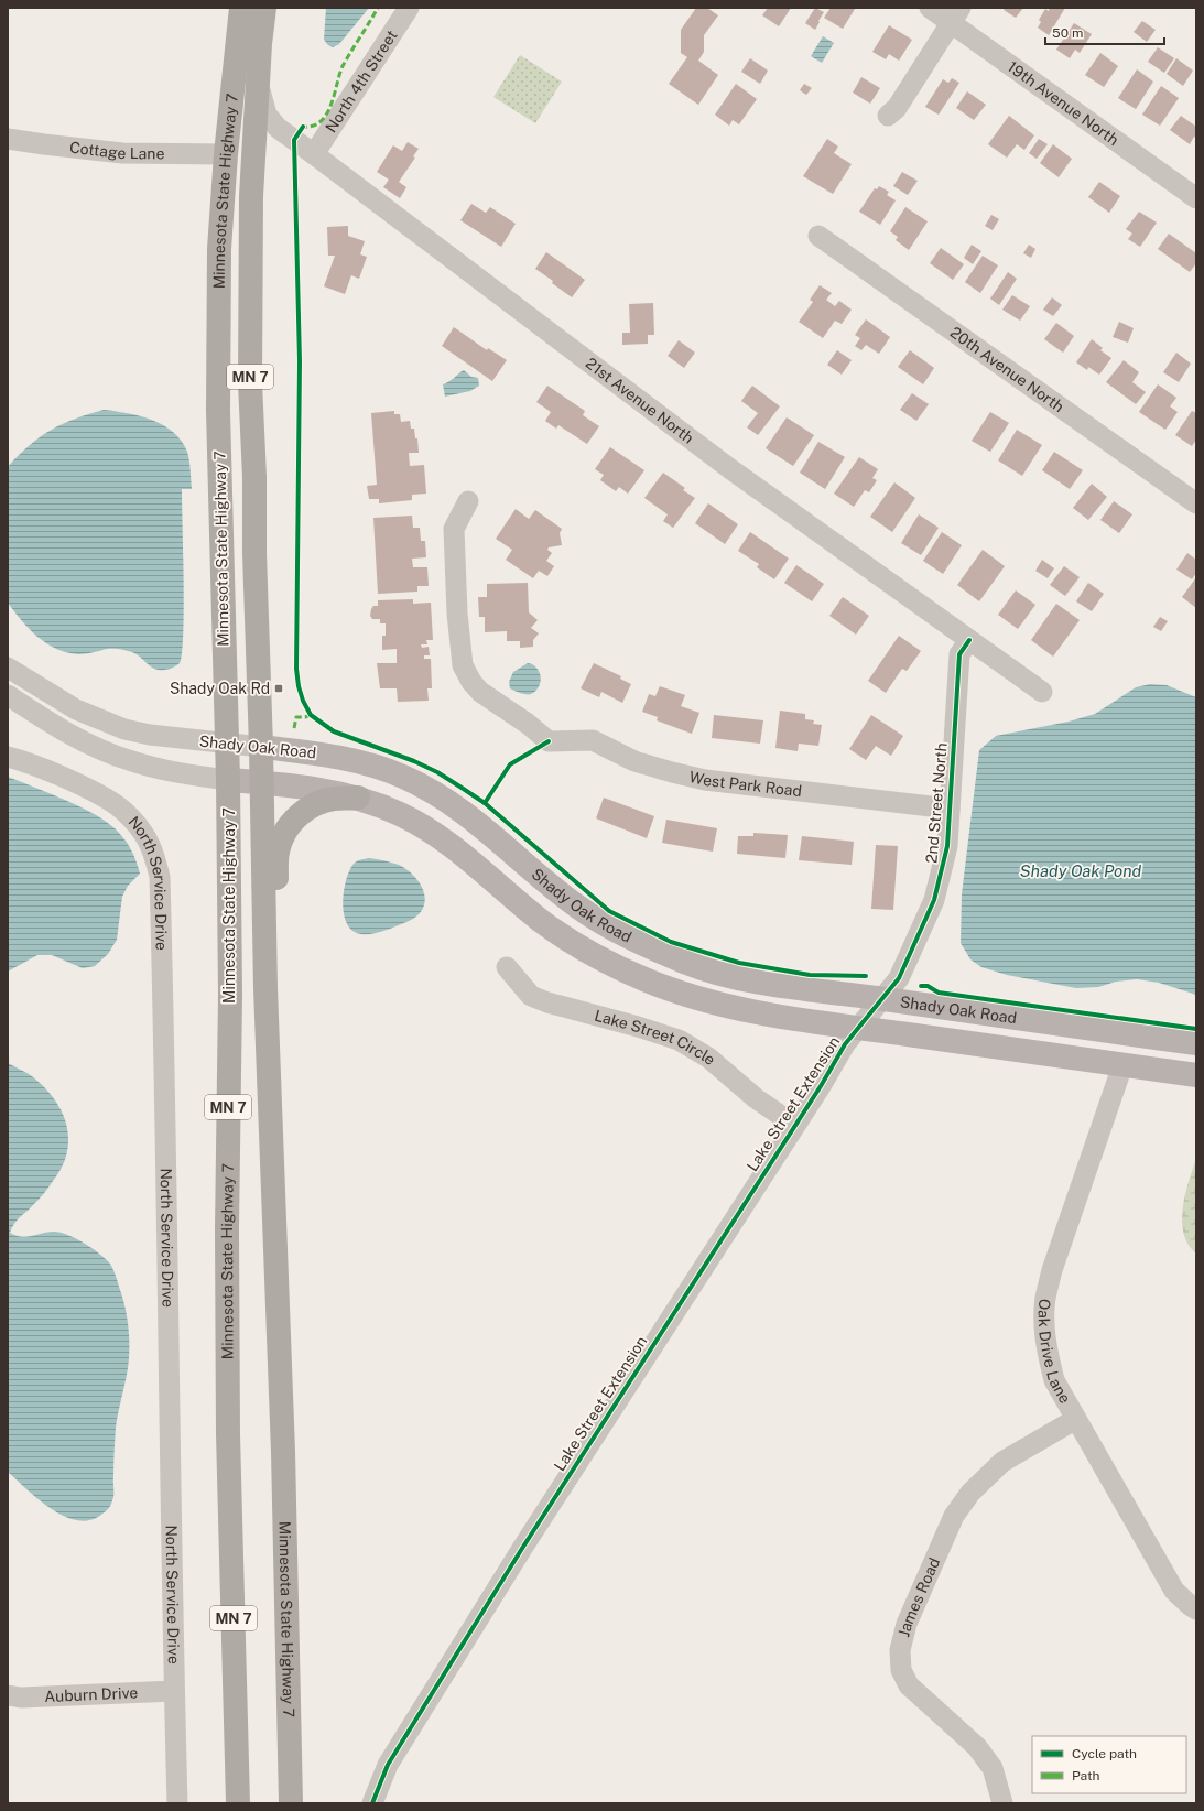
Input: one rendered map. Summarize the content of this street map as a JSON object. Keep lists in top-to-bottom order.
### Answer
{
  "streets": {
    "highway": ["Minnesota State Highway 7", "MN 7"],
    "main road": ["Shady Oak Road"],
    "street": [
      "North 4th Street",
      "19th Avenue North",
      "Cottage Lane",
      "20th Avenue North",
      "21st Avenue North",
      "West Park Road",
      "2nd Street North",
      "North Service Drive",
      "Lake Street Circle",
      "Lake Street Extension",
      "Oak Drive Lane",
      "James Road",
      "Auburn Drive"
    ]
  },
  "crossings": [
    ["North 4th Street", "21st Avenue North"],
    ["Cottage Lane", "Minnesota State Highway 7"],
    ["Minnesota State Highway 7", "21st Avenue North"],
    ["Minnesota State Highway 7", "Shady Oak Road"],
    ["21st Avenue North", "2nd Street North"],
    ["Shady Oak Road", "2nd Street North"],
    ["Shady Oak Road", "Lake Street Extension"],
    ["Shady Oak Road", "Oak Drive Lane"],
    ["West Park Road", "2nd Street North"],
    ["2nd Street North", "Lake Street Extension"],
    ["North Service Drive", "Auburn Drive"],
    ["Lake Street Circle", "Lake Street Extension"],
    ["Oak Drive Lane", "James Road"]
  ],
  "water": ["Shady Oak Pond"],
  "places": {
    "transit": ["Shady Oak Rd"]
  },
  "legend": ["Cycle path", "Path"],
  "scale_bar": "50 m"
}
